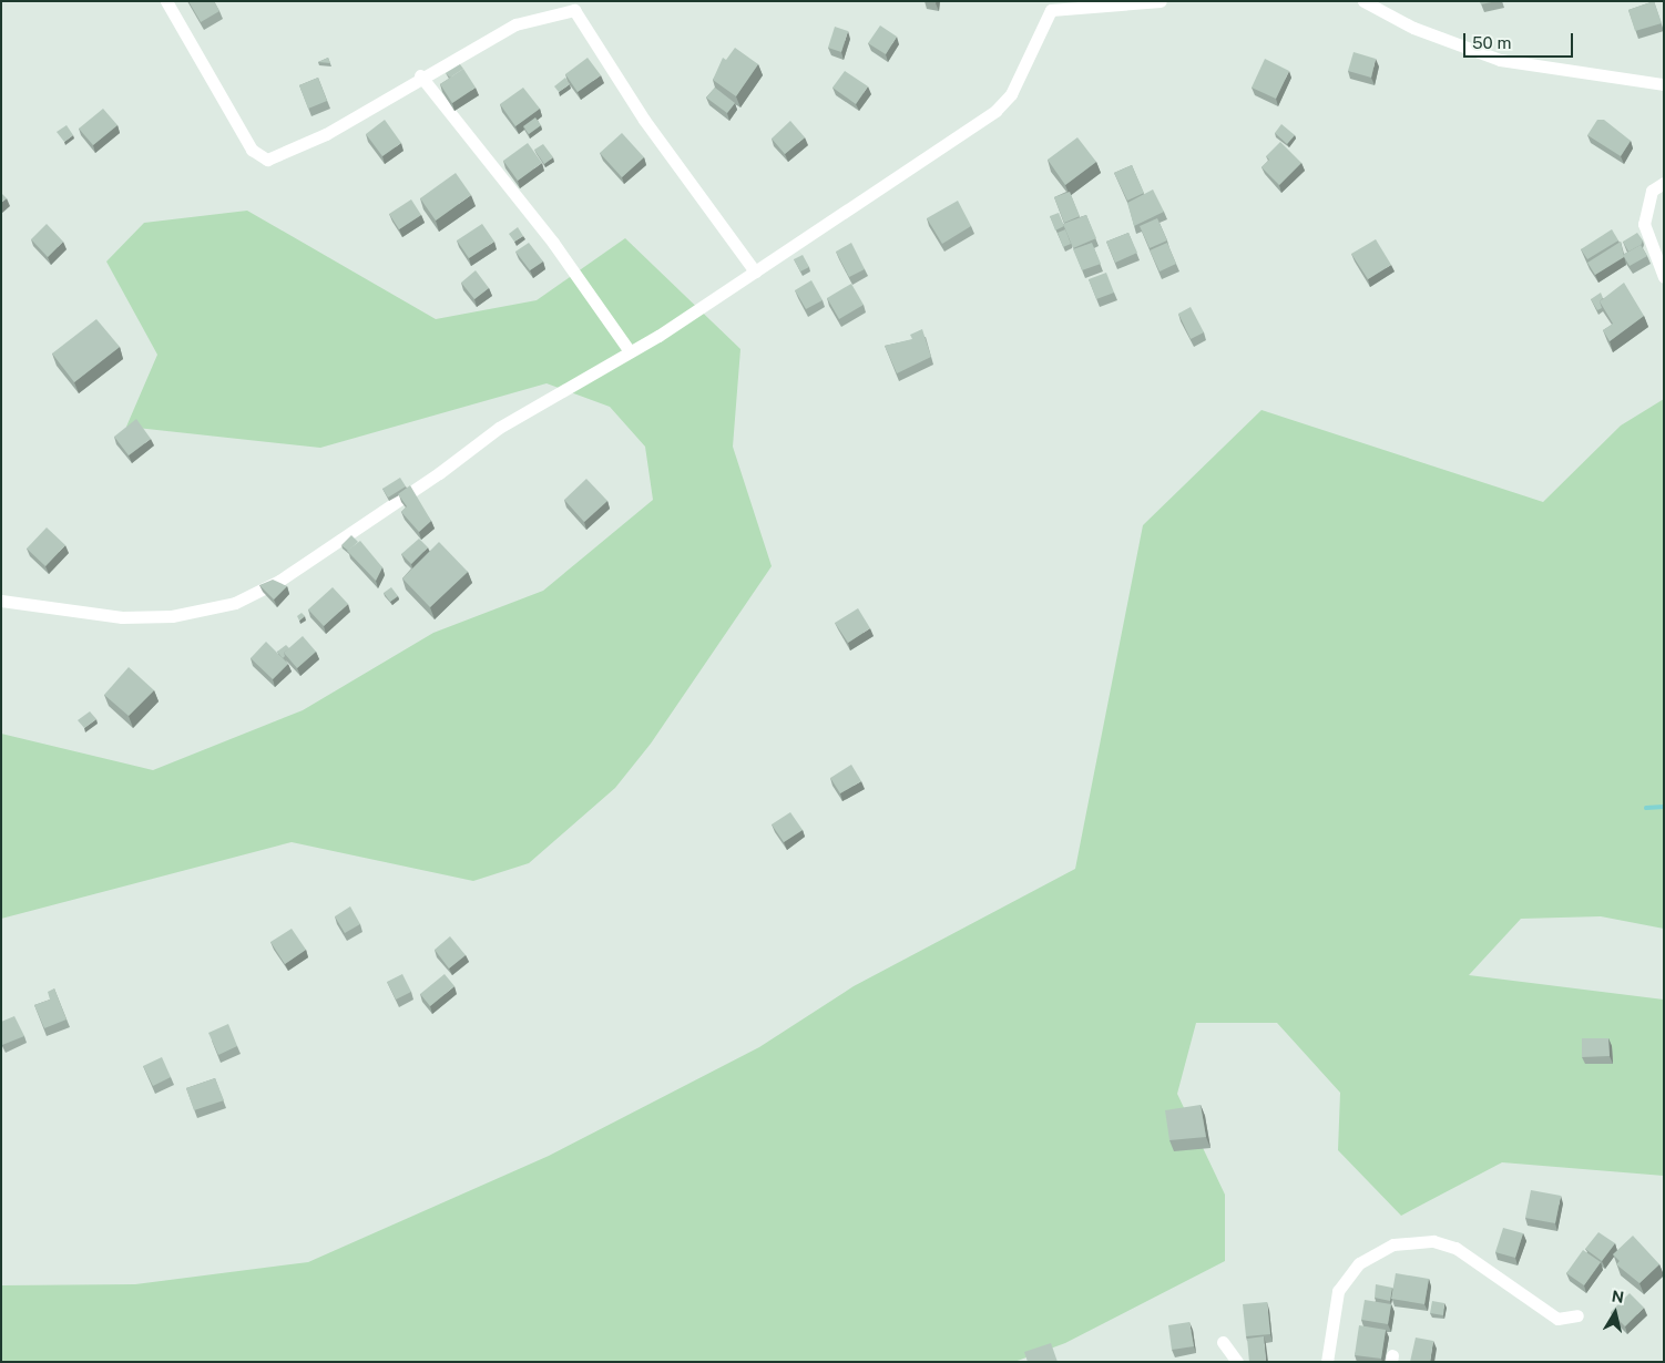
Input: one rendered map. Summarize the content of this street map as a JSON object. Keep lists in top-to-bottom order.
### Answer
{
  "scale_bar": "50 m",
  "north": "top"
}
